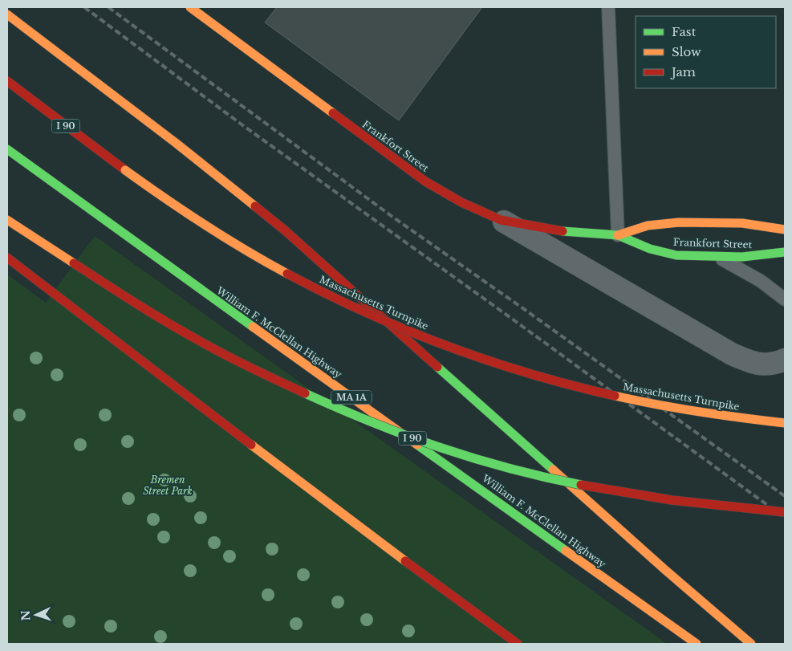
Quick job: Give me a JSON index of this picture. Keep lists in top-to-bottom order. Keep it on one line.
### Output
{"streets":{"main road":["I 90","Frankfort Street","Massachusetts Turnpike","William F. McClellan Highway","MA 1A"]},"parks":["Bremen Street Park"],"legend":["Fast","Slow","Jam"],"north":"left"}
